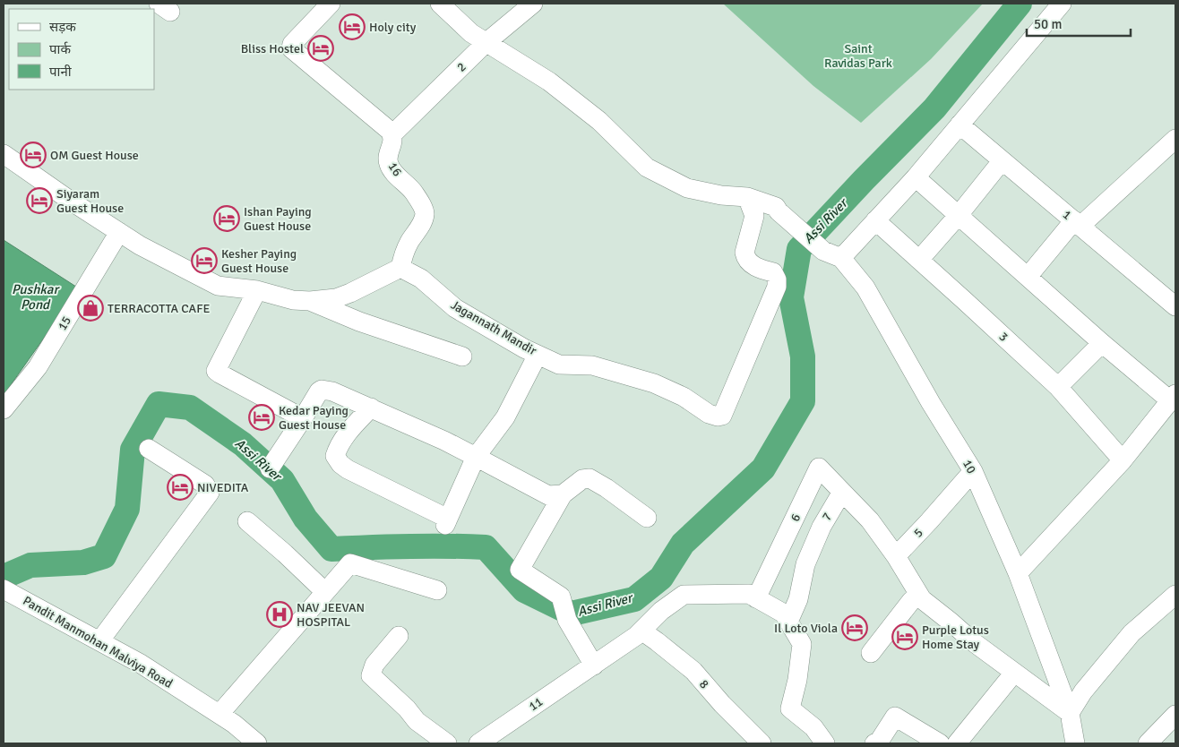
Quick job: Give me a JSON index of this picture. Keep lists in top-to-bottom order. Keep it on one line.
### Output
{"streets":{"street":["2","16","1","15","Jagannath Mandir","3","10","7","6","5","Pandit Manmohan Malviya Road","8","11"]},"crossings":[["2","16"],["16","Jagannath Mandir"],["Jagannath Mandir","10"],["10","5"],["7","6"],["7","11"],["6","11"],["8","11"]],"water":["Assi River","Pushkar Pond"],"parks":["Saint Ravidas Park"],"places":{"hotel":["Holy city","Bliss Hostel","OM Guest House","Siyaram Guest House","Ishan Paying Guest House","Kesher Paying Guest House","Kedar Paying Guest House","NIVEDITA","Il Loto Viola","Purple Lotus Home Stay"],"shop":["TERRACOTTA CAFE"],"hospital":["NAV JEEVAN HOSPITAL"]},"legend":["सड़क","पार्क","पानी"],"scale_bar":"50 m"}
